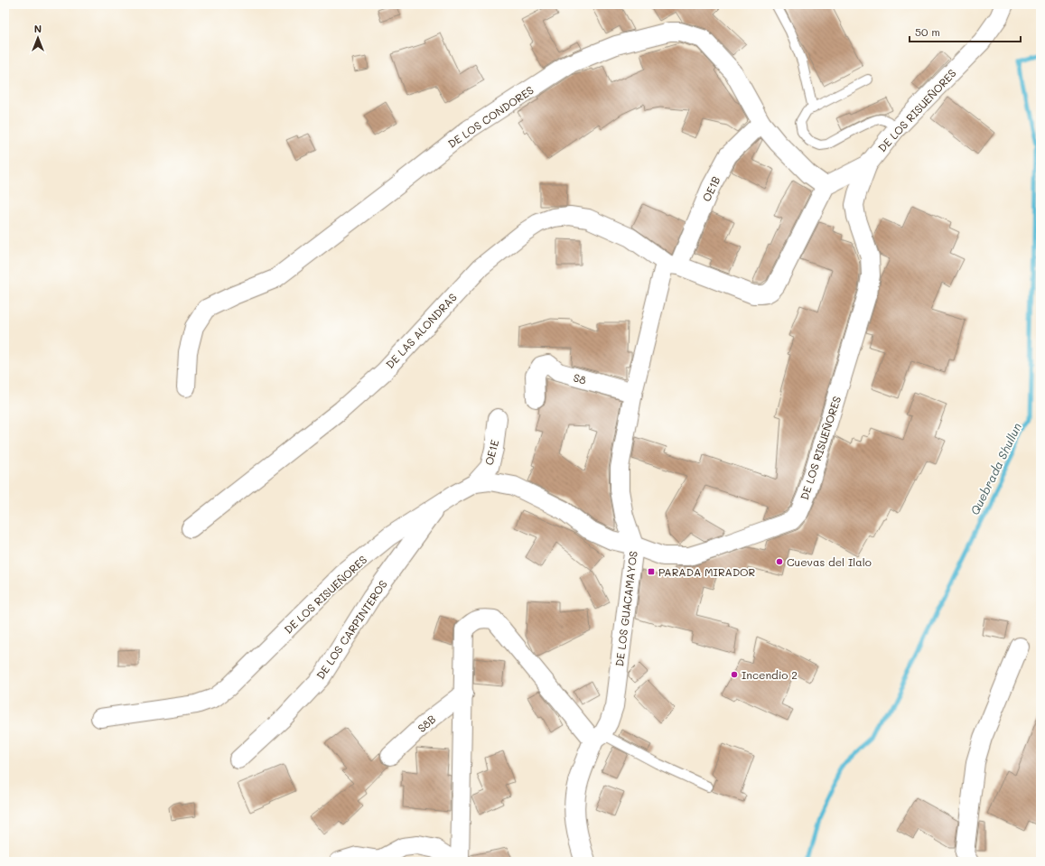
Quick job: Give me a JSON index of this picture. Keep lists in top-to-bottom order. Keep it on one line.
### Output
{"streets":{"street":["DE LOS RISUEÑORES","DE LOS CONDORES","OE1B","DE LAS ALONDRAS","S8","OE1E","DE LOS GUACAMAYOS","DE LOS CARPINTEROS","S8B"]},"crossings":[["DE LOS RISUEÑORES","OE1E"],["DE LOS RISUEÑORES","DE LOS GUACAMAYOS"],["DE LOS RISUEÑORES","DE LOS CARPINTEROS"],["DE LOS CONDORES","OE1B"],["OE1B","DE LAS ALONDRAS"],["OE1B","DE LOS GUACAMAYOS"],["DE LAS ALONDRAS","DE LOS GUACAMAYOS"],["S8","DE LOS GUACAMAYOS"]],"water":["Quebrada Shullun"],"places":{"other":["Cuevas del Ilalo","Incendio 2"],"transit":["PARADA MIRADOR"]},"scale_bar":"50 m","north":"top"}
